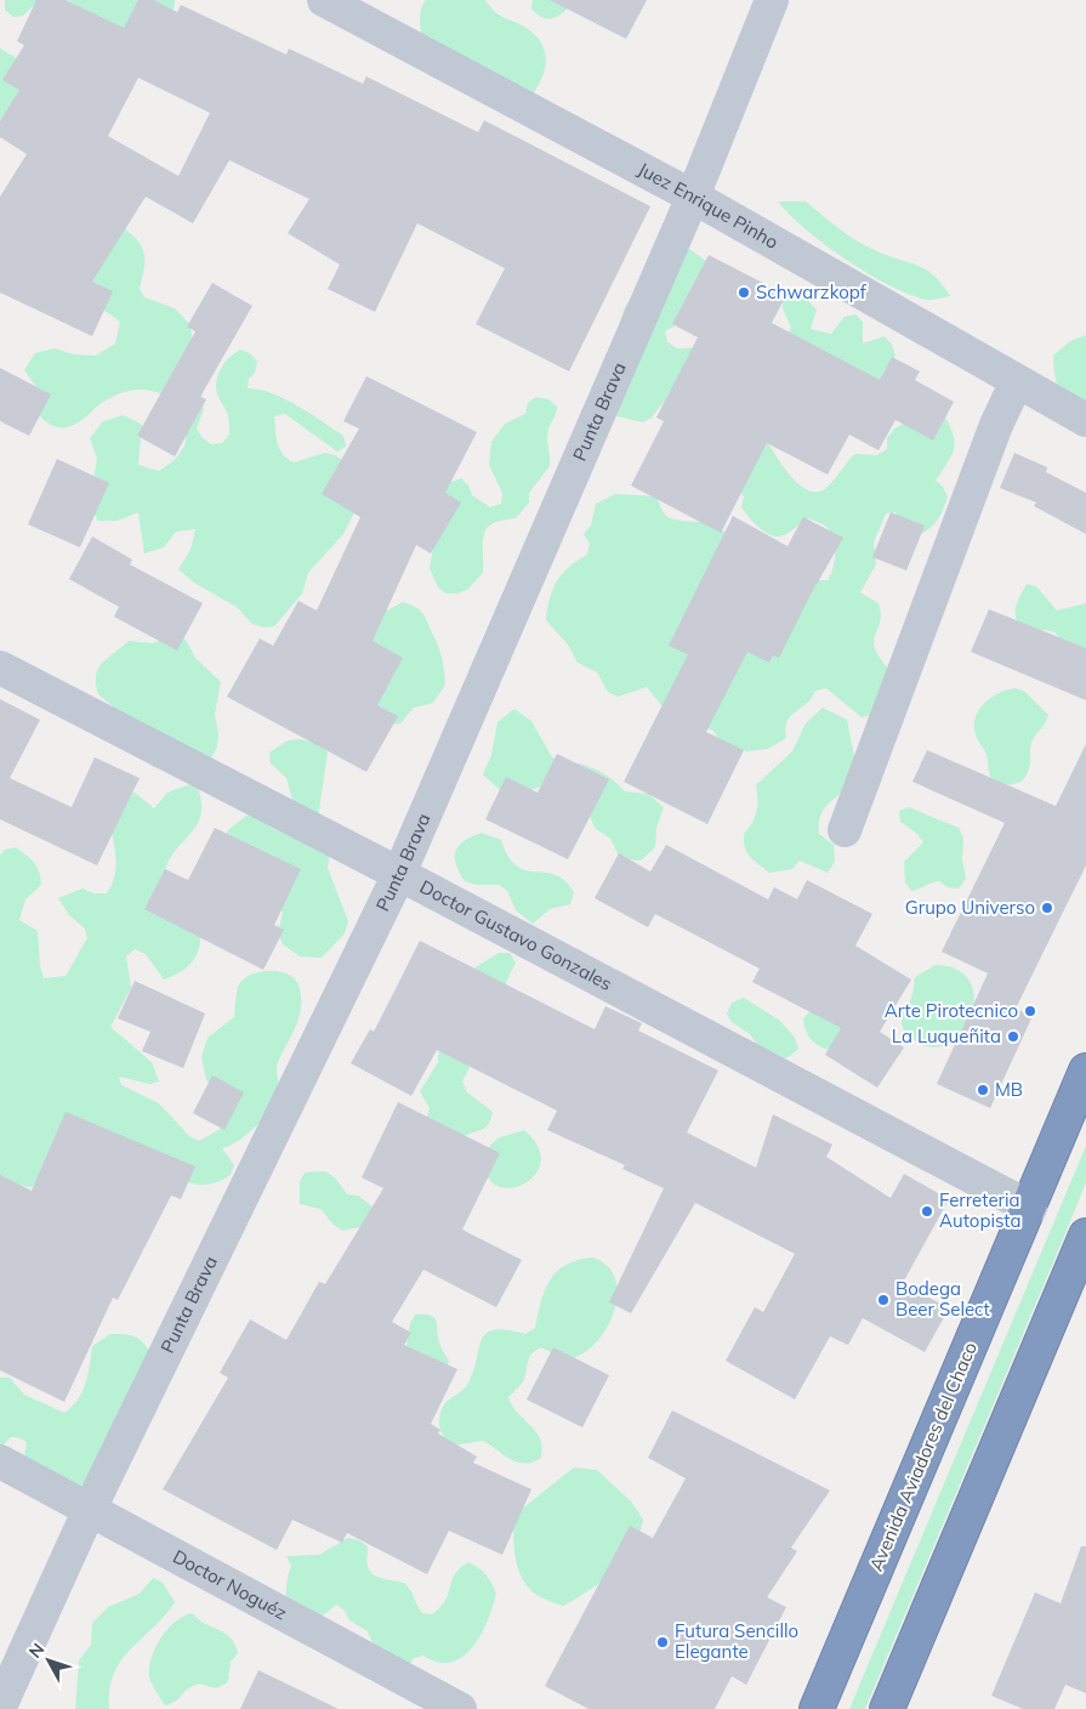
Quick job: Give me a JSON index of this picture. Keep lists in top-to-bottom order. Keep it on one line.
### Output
{"streets":{"highway":["Avenida Aviadores del Chaco"],"street":["Juez Enrique Pinho","Punta Brava","Doctor Gustavo Gonzales","Doctor Noguéz"]},"crossings":[["Juez Enrique Pinho","Punta Brava"],["Punta Brava","Doctor Gustavo Gonzales"],["Punta Brava","Doctor Noguéz"],["Doctor Gustavo Gonzales","Avenida Aviadores del Chaco"]],"places":["Schwarzkopf","Grupo Universo","Arte Pirotecnico","La Luqueñita","MB","Ferreteria Autopista","Bodega Beer Select","Futura Sencillo Elegante"],"north":"top left"}
